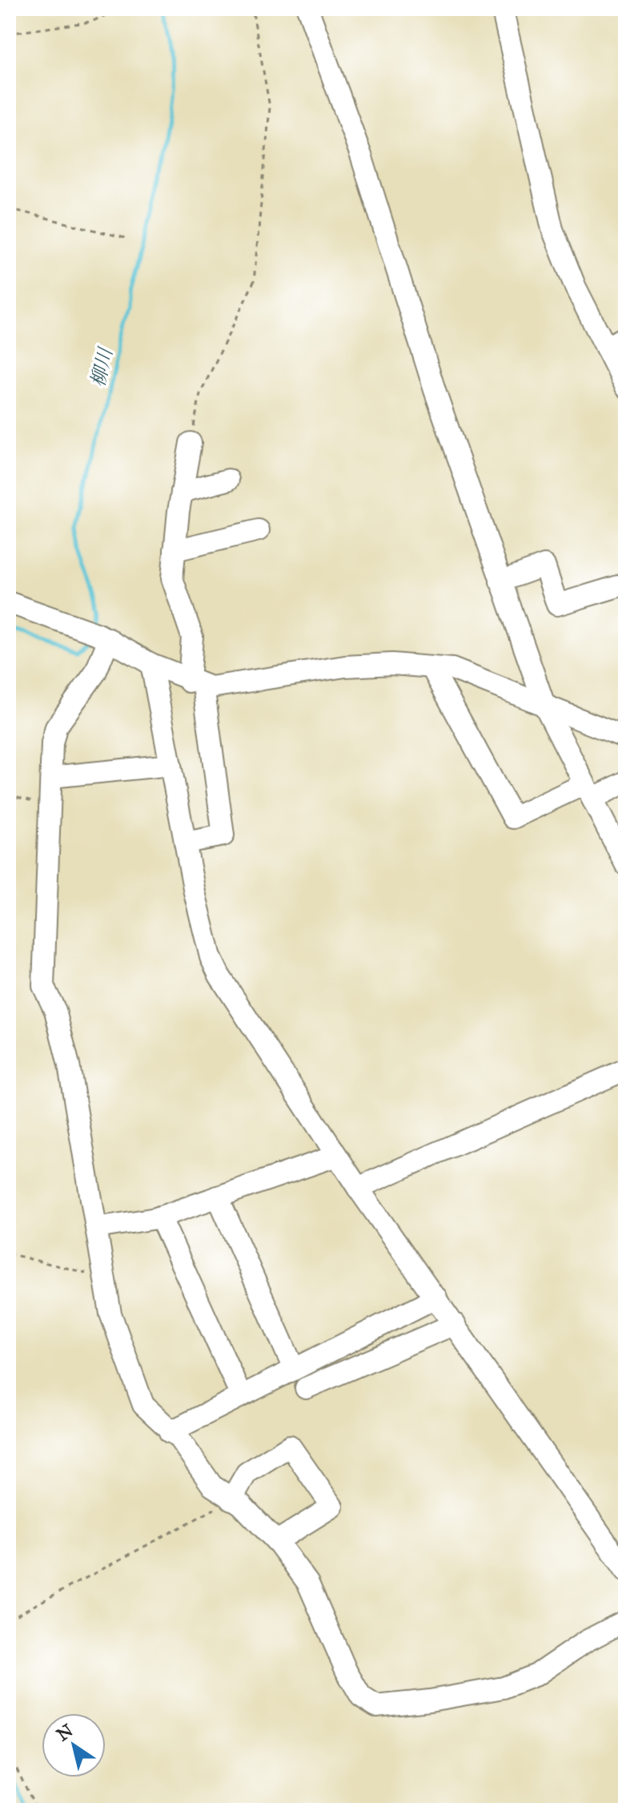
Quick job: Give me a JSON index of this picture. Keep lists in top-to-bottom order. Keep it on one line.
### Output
{"water":["柳川"],"north":"top left"}
